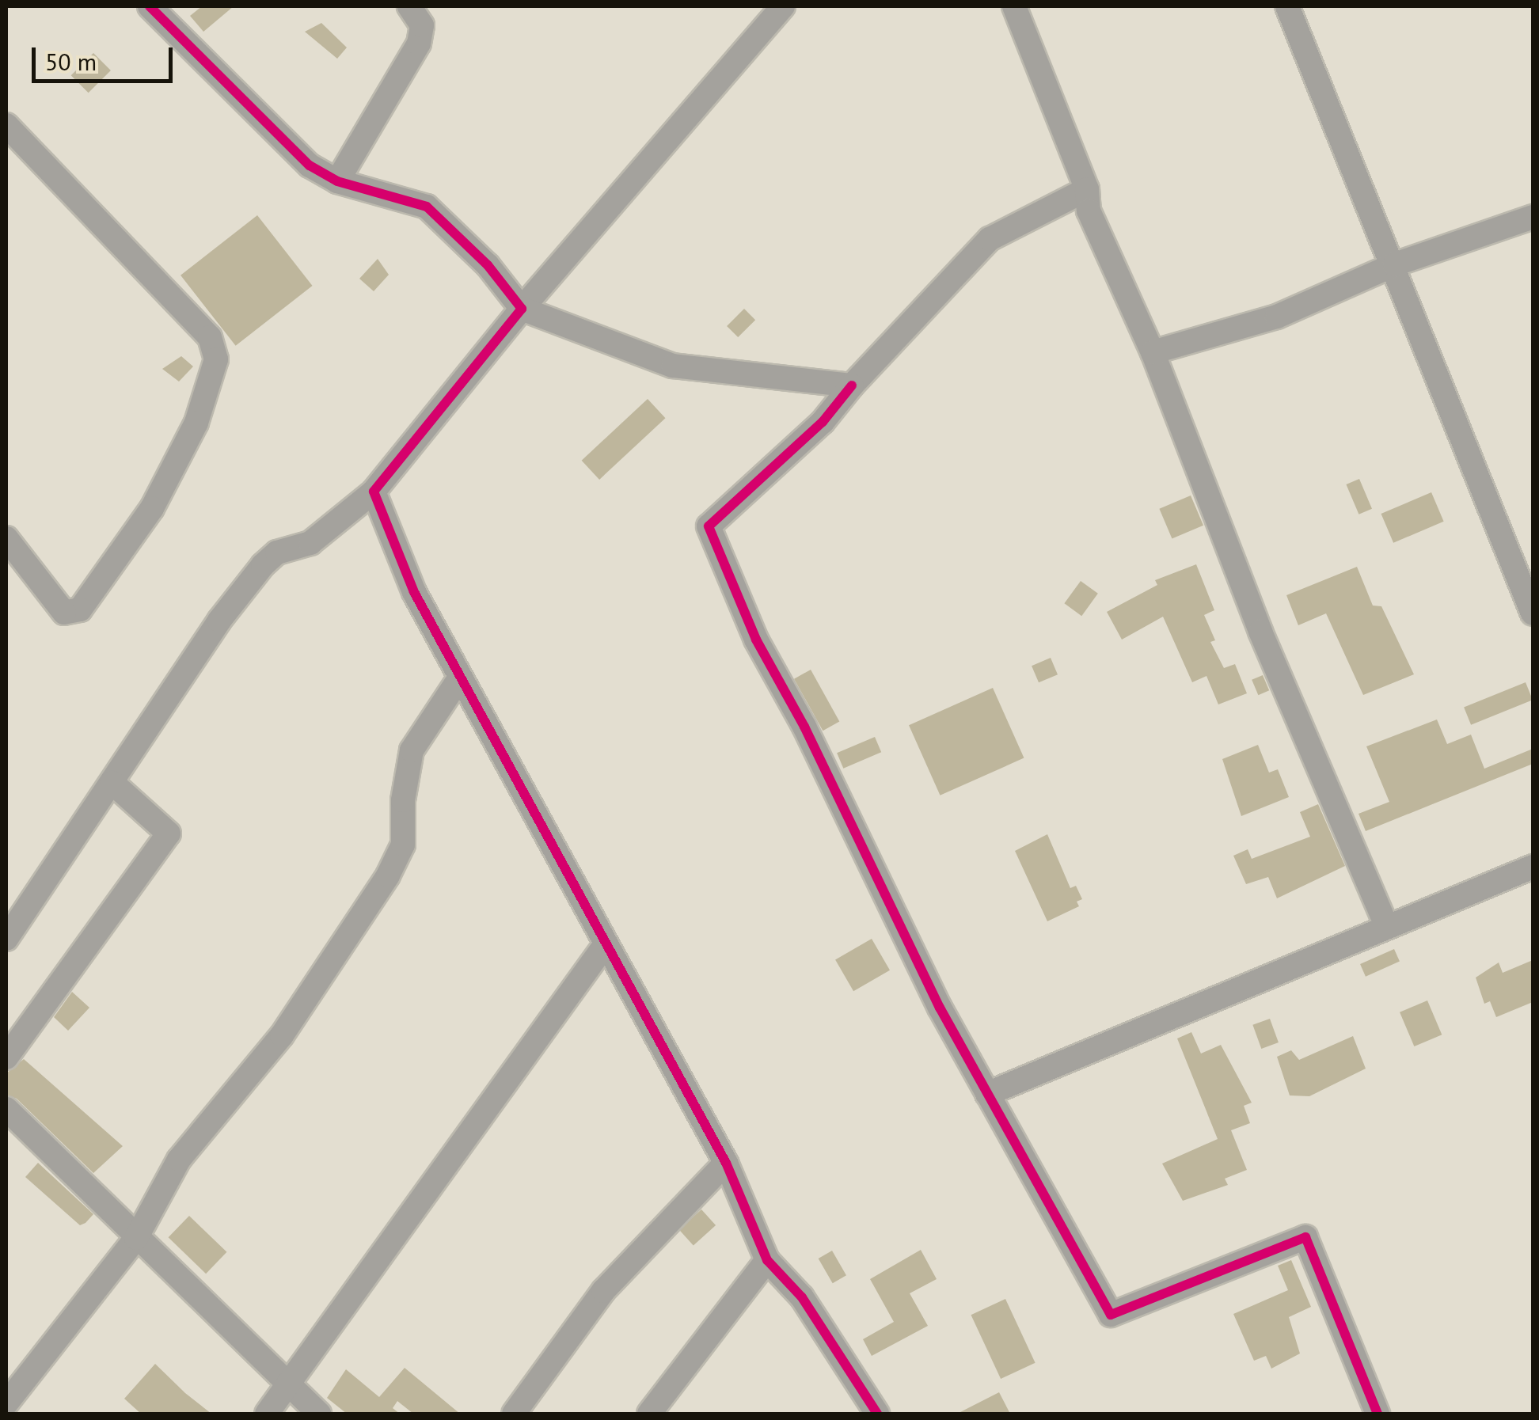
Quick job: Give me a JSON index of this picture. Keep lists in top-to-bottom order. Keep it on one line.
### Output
{"scale_bar":"50 m"}
